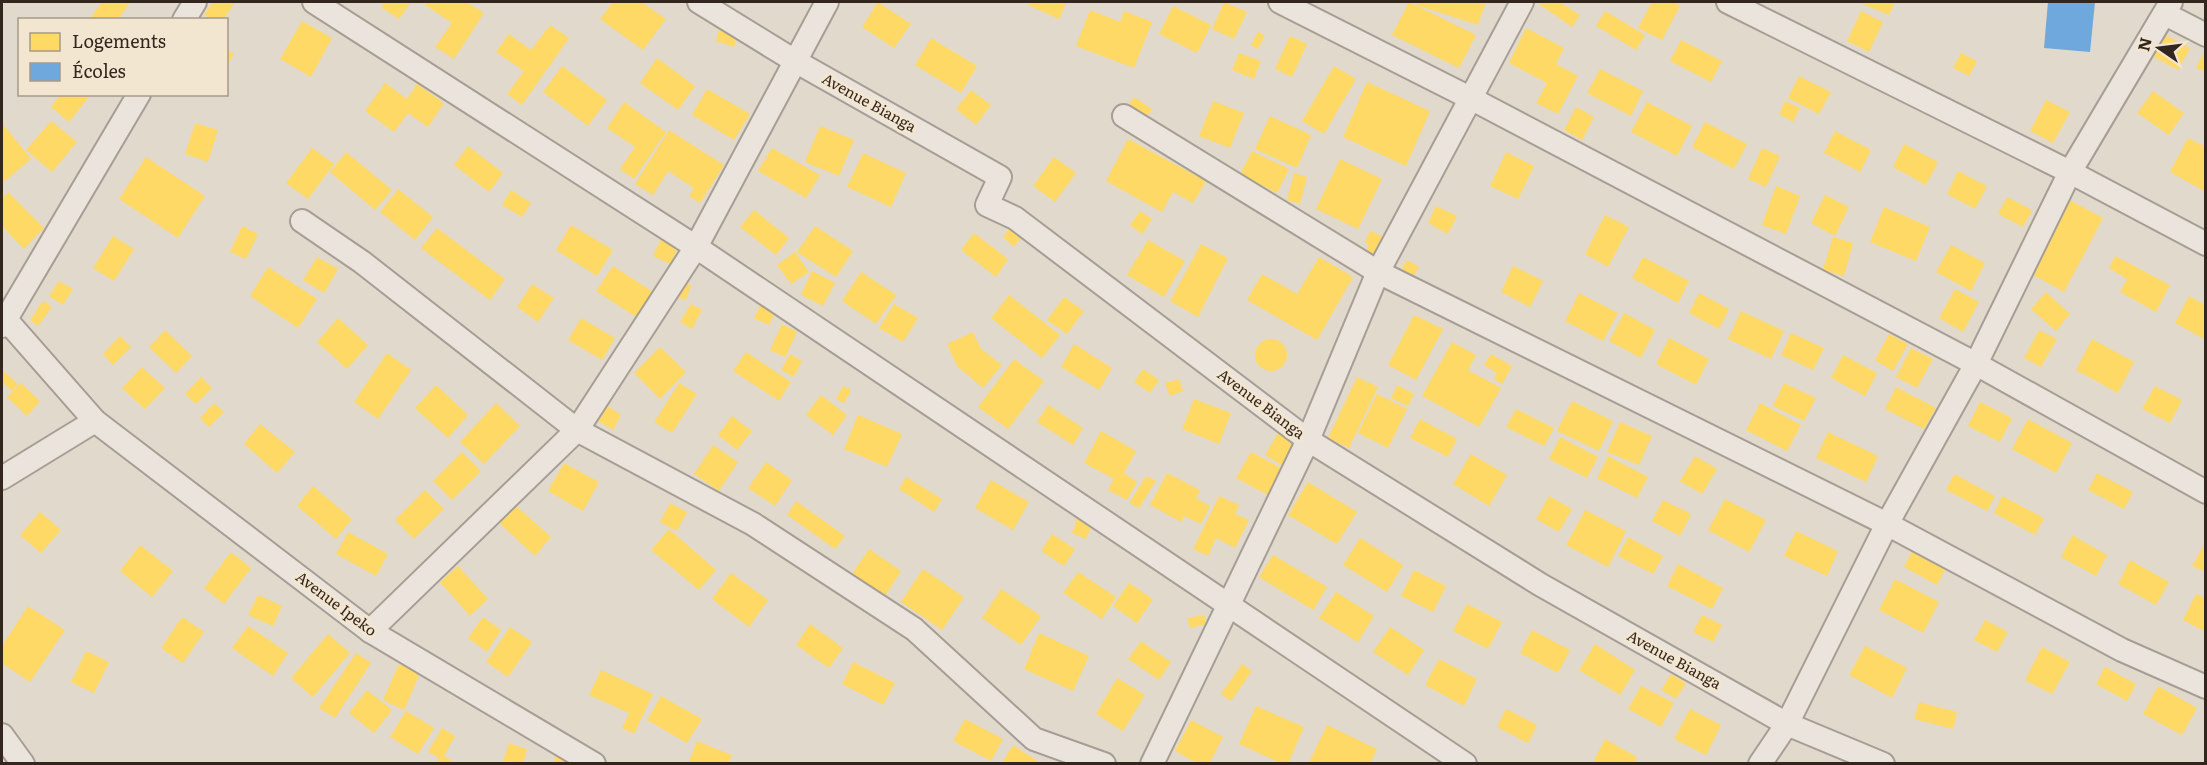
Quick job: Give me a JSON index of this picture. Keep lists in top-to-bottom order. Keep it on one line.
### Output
{"streets":{"street":["Avenue Bianga","Avenue Ipeko"]},"legend":["Logements","Écoles"],"north":"left"}
